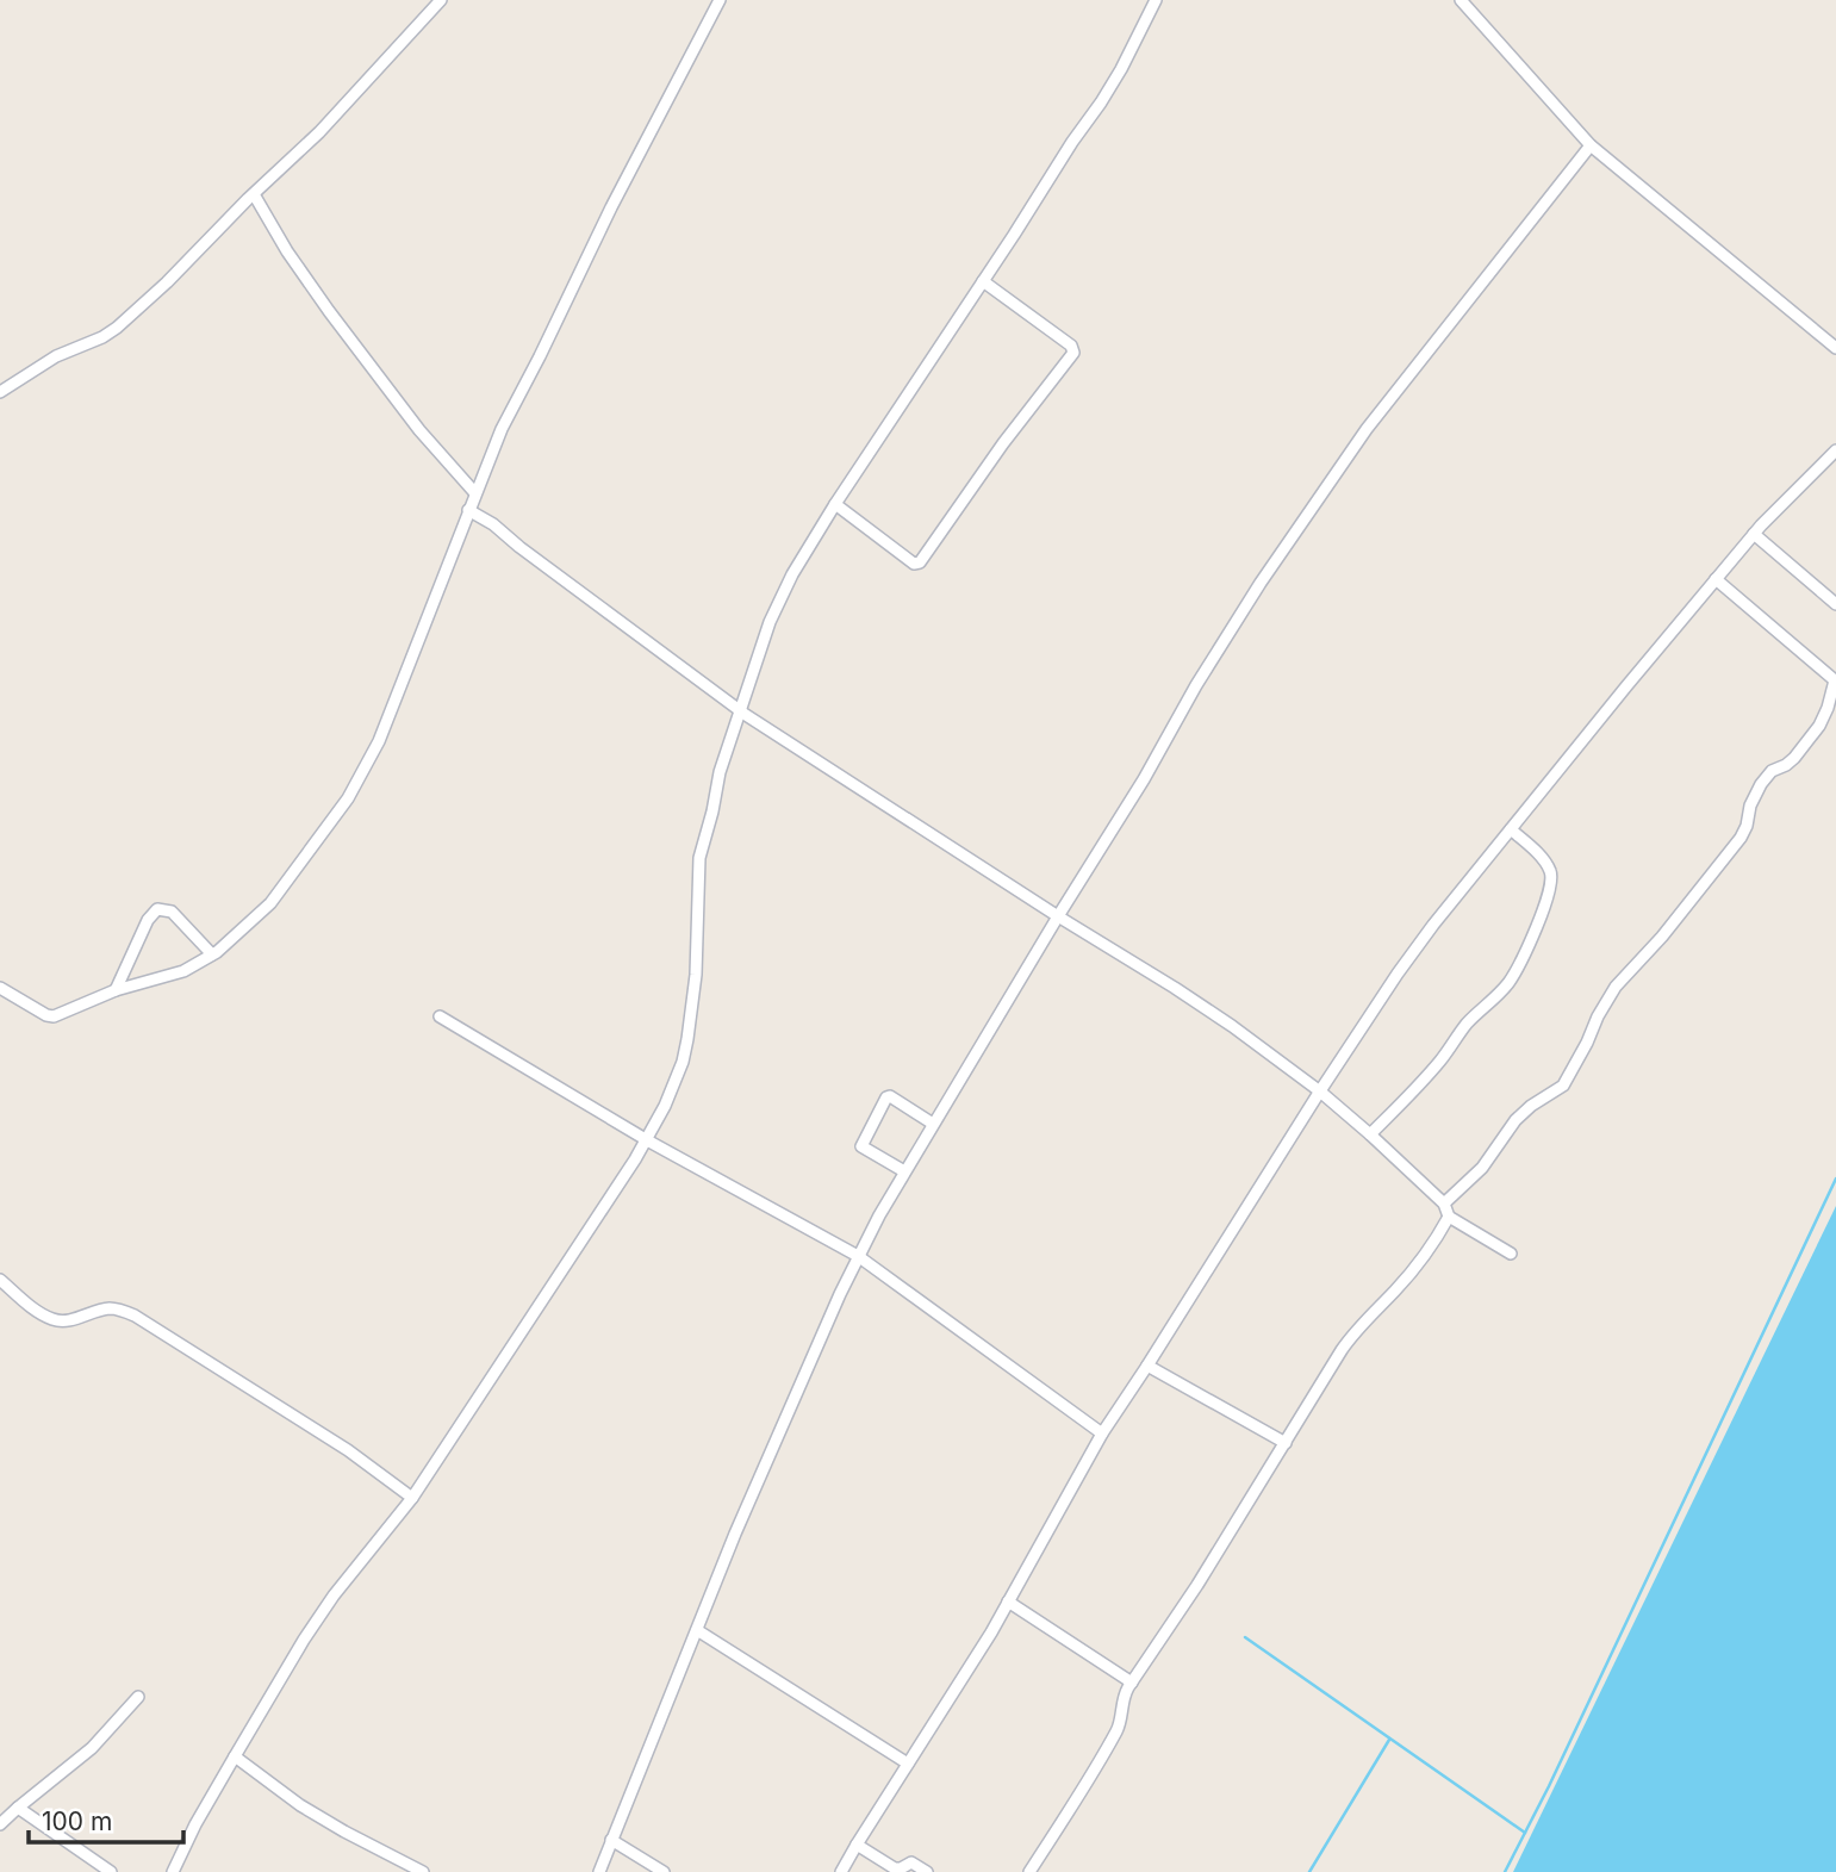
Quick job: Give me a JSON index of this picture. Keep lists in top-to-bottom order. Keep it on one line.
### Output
{"scale_bar":"100 m"}
